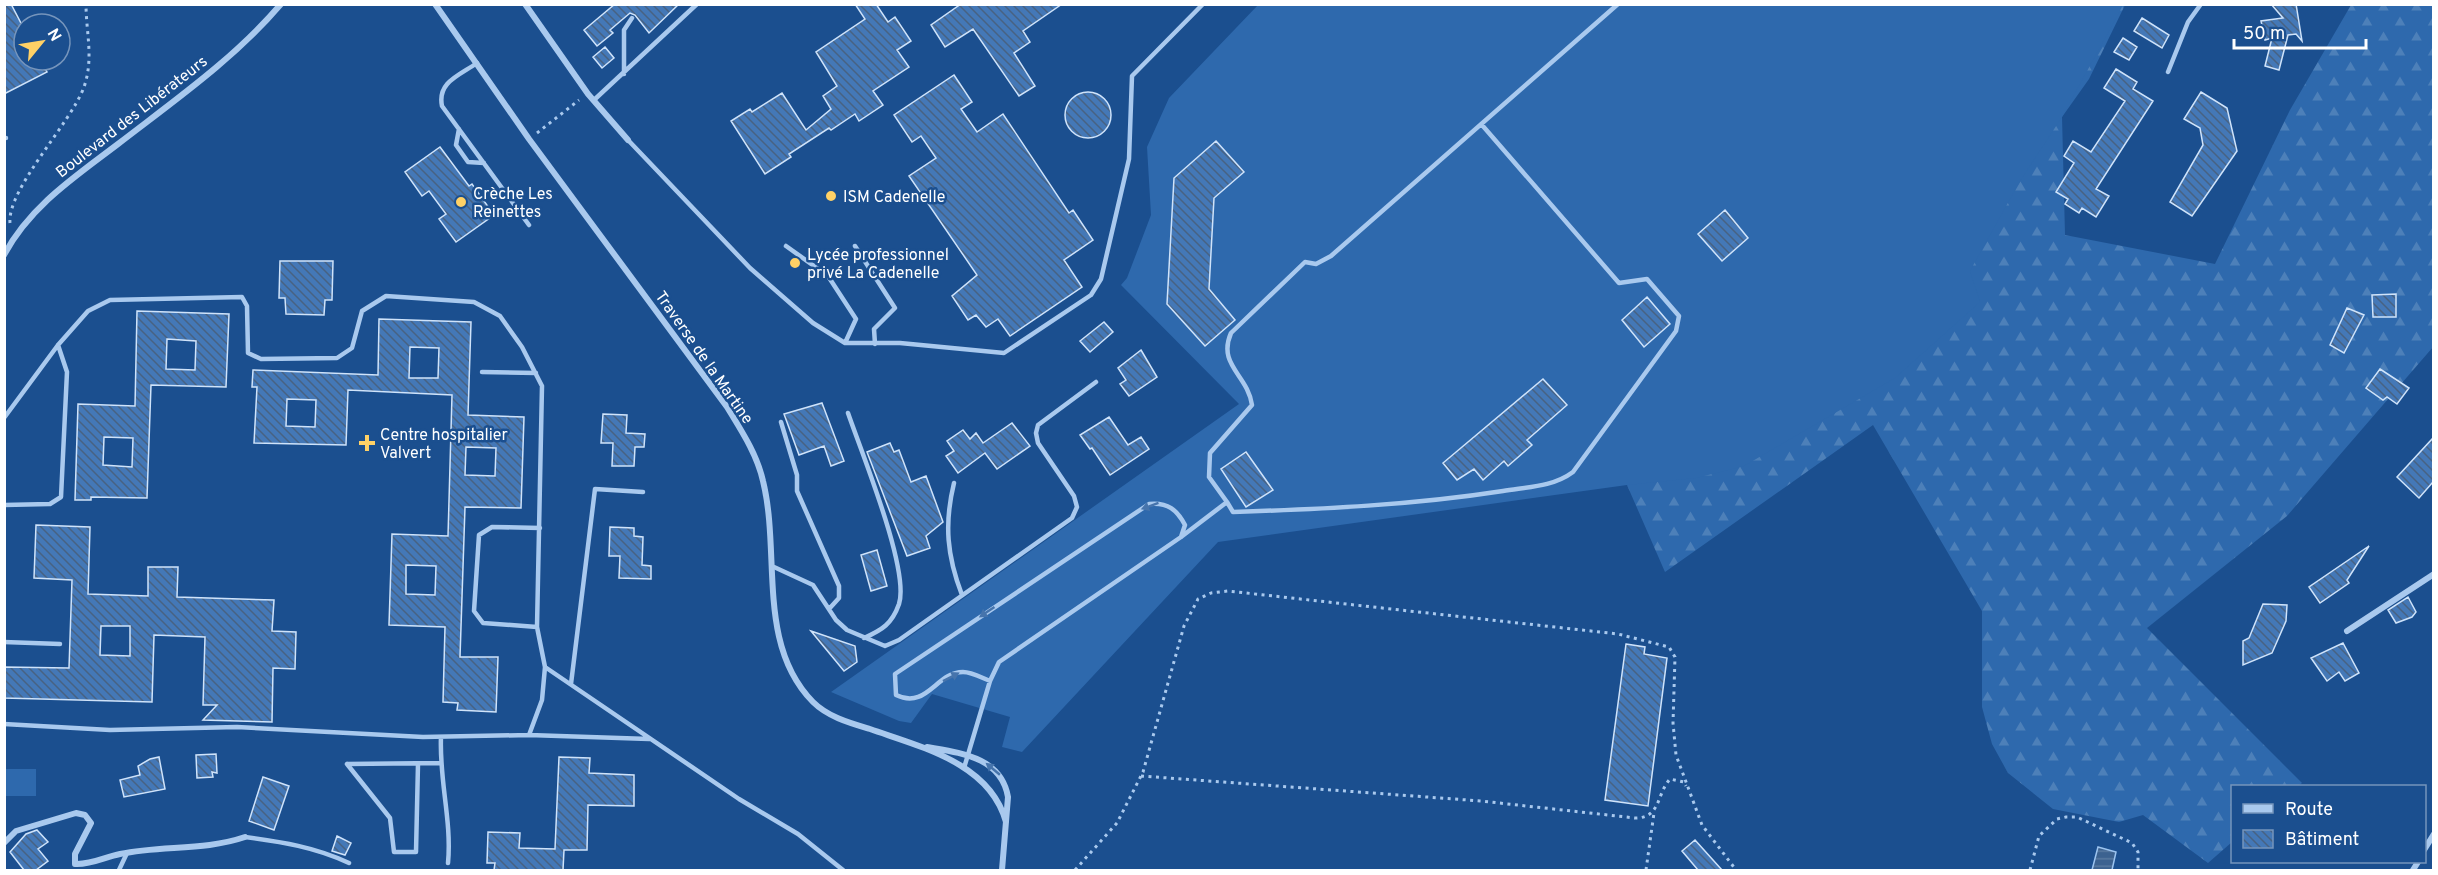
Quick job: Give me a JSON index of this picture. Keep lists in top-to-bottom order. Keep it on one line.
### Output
{"streets":{"street":["Boulevard des Libérateurs","Traverse de la Martine"]},"places":{"other":["ISM Cadenelle","Crèche Les Reinettes","Lycée professionnel privé La Cadenelle"],"health":["Centre hospitalier Valvert"]},"legend":["Route","Bâtiment"],"scale_bar":"50 m","north":"top right"}
